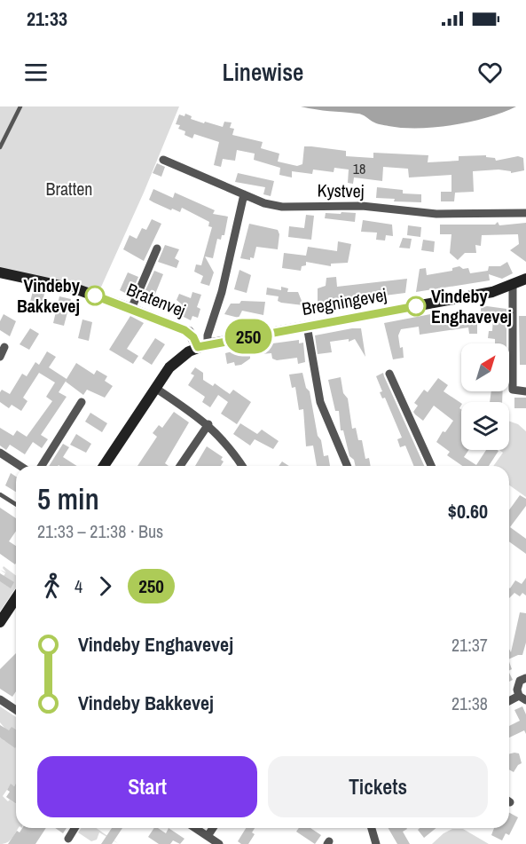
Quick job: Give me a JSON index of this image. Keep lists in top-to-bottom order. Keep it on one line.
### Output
{"streets":{"street":["Kystvej","Bratenvej","Bregningevej"]},"crossings":[["Bratenvej","Bregningevej"]],"parks":["Bratten"],"places":["Vindeby Bakkevej","Vindeby Enghavevej"],"lines":["bus line 250"],"house_numbers":["18"],"north":"top right","page":{"status":"21:33","header":"Linewise","on_map":"250","heading":["5 min","21:33 – 21:38 · Bus","$0.60"],"legs":["4","250"],"list":[{"name":"Vindeby Enghavevej","value":"21:37"},{"name":"Vindeby Bakkevej","value":"21:38"}],"buttons":["Start","Tickets"]}}
